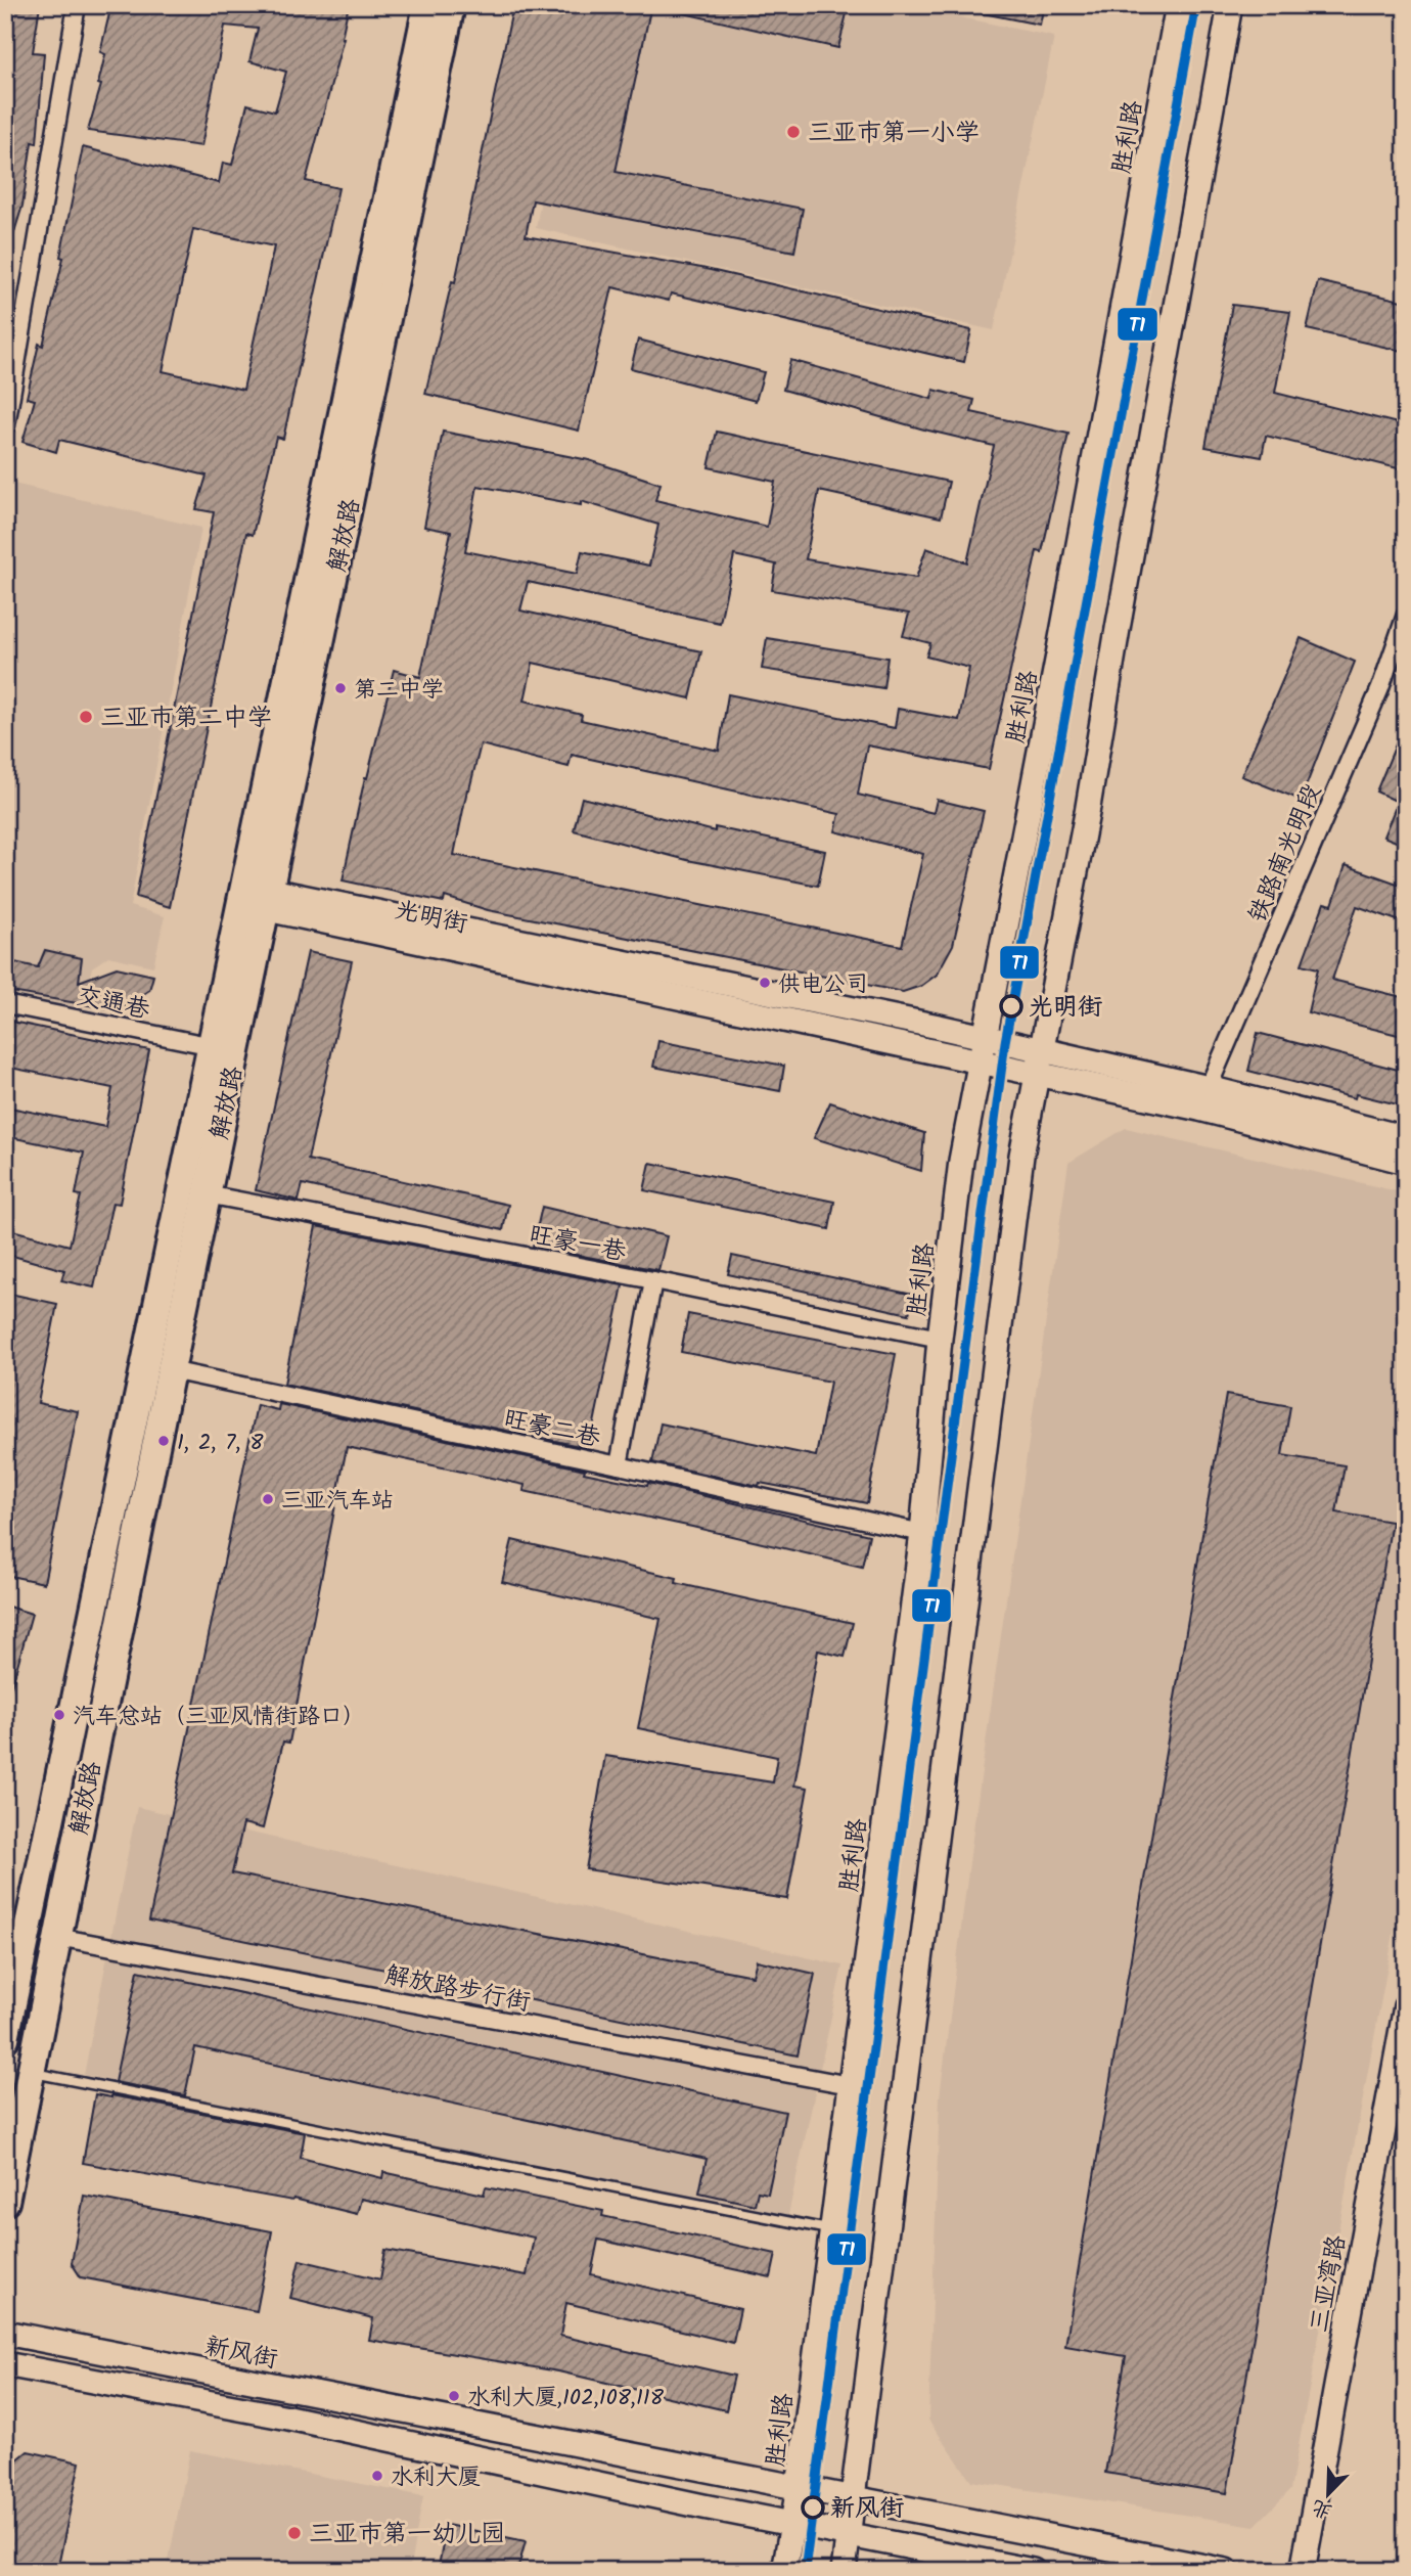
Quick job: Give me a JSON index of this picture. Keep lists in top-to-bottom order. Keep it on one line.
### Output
{"streets":{"main road":["胜利路","解放路","光明街","三亚湾路","新风街"],"street":["铁路南光明段","交通巷","旺豪一巷","旺豪二巷","解放路步行街"]},"crossings":[["胜利路","光明街"],["胜利路","旺豪一巷"],["胜利路","旺豪二巷"],["胜利路","解放路步行街"],["胜利路","新风街"],["解放路","光明街"],["解放路","交通巷"],["解放路","旺豪一巷"],["解放路","旺豪二巷"],["解放路","解放路步行街"],["铁路南光明段","光明街"]],"places":["三亚市第一小学","第二中学","三亚市第二中学","供电公司","光明街","1, 2, 7, 8","三亚汽车站","汽车总站（三亚风情街路口）","水利大厦,102,108,118","水利大厦","新风街","三亚市第一幼儿园"],"lines":["transit line T1"],"north":"bottom left"}
